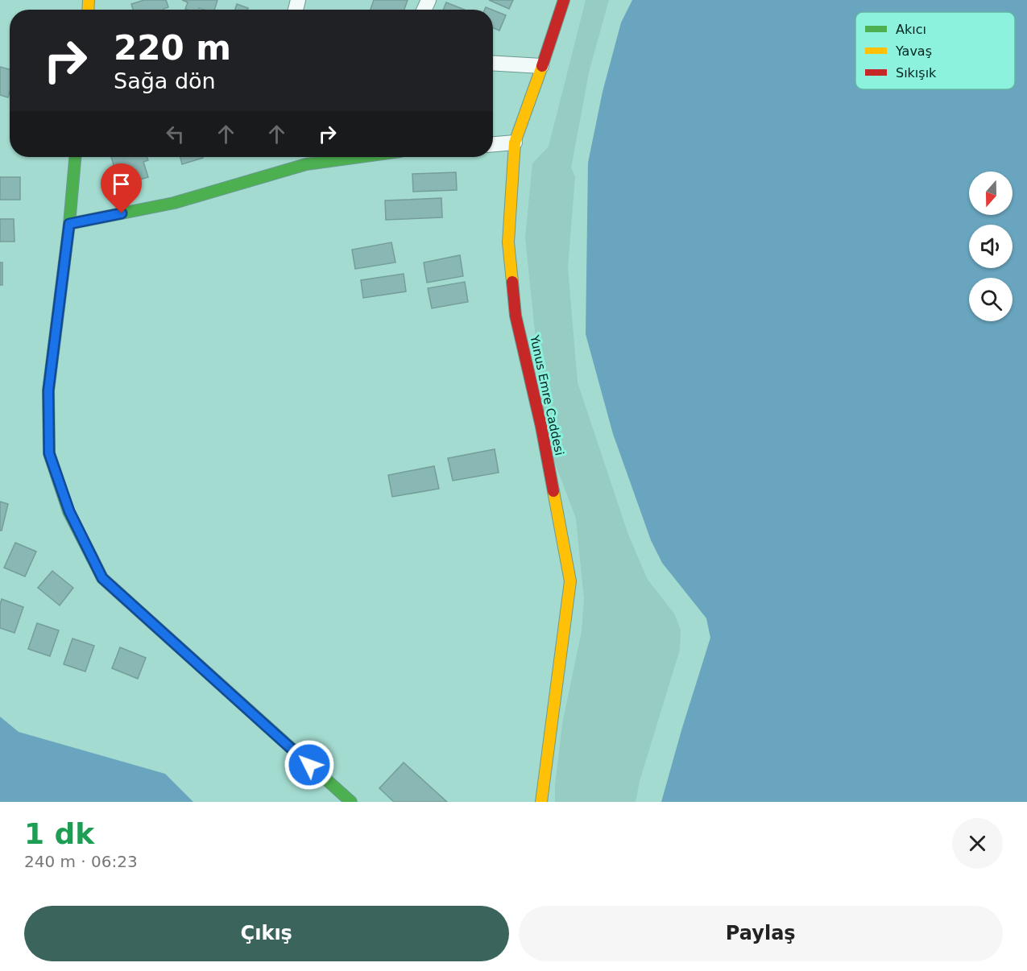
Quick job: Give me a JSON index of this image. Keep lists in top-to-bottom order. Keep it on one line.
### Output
{"streets":{"main road":["Yunus Emre Caddesi"]},"legend":["Akıcı","Yavaş","Sıkışık"],"north":"bottom","page":{"turn":["220 m","Sağa dön"],"heading":["1 dk","240 m · 06:23"],"buttons":["Çıkış","Paylaş"]}}
